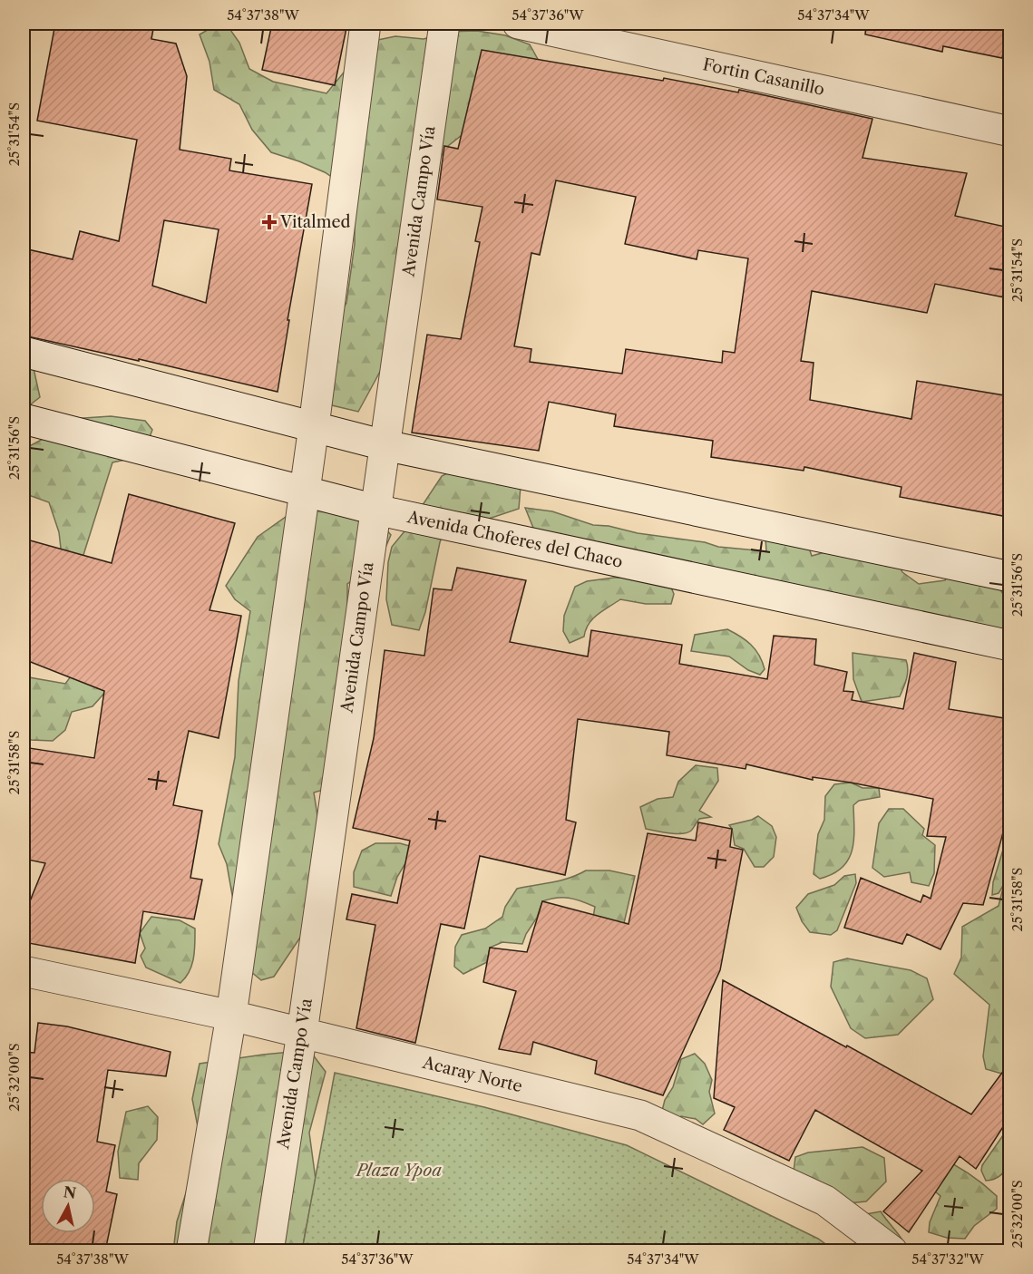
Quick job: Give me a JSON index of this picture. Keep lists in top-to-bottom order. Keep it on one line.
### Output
{"streets":{"street":["Fortin Casanillo","Avenida Campo Vía","Avenida Choferes del Chaco","Acaray Norte"]},"crossings":[["Avenida Campo Vía","Avenida Choferes del Chaco"],["Avenida Campo Vía","Acaray Norte"]],"parks":["Plaza Ypoa"],"places":{"health":["Vitalmed"]},"north":"top","coordinates":["54°37'38\"W","54°37'36\"W","54°37'34\"W","25°31'54\"S","25°31'56\"S","25°31'58\"S","25°32'00\"S","54°37'32\"W"]}
